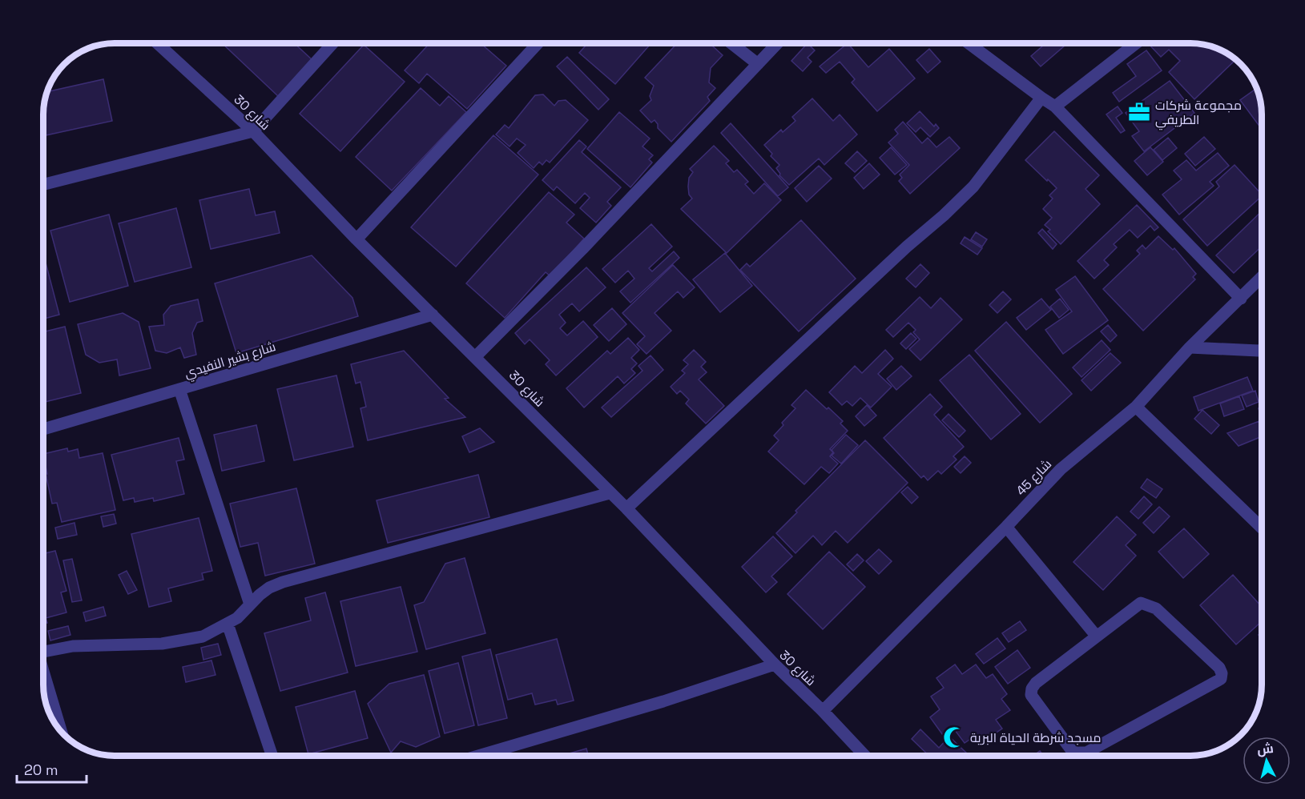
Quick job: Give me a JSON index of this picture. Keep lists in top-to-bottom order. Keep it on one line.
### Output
{"streets":{"street":["شارع 30","شارع بشير النفيدي","شارع 45"]},"crossings":[["شارع 30","شارع بشير النفيدي"],["شارع 30","شارع 45"]],"places":{"office":["مجموعة شركات الطريفي"],"mosque":["مسجد شرطة الحياة البرية"]},"scale_bar":"20 m","north":"top"}
